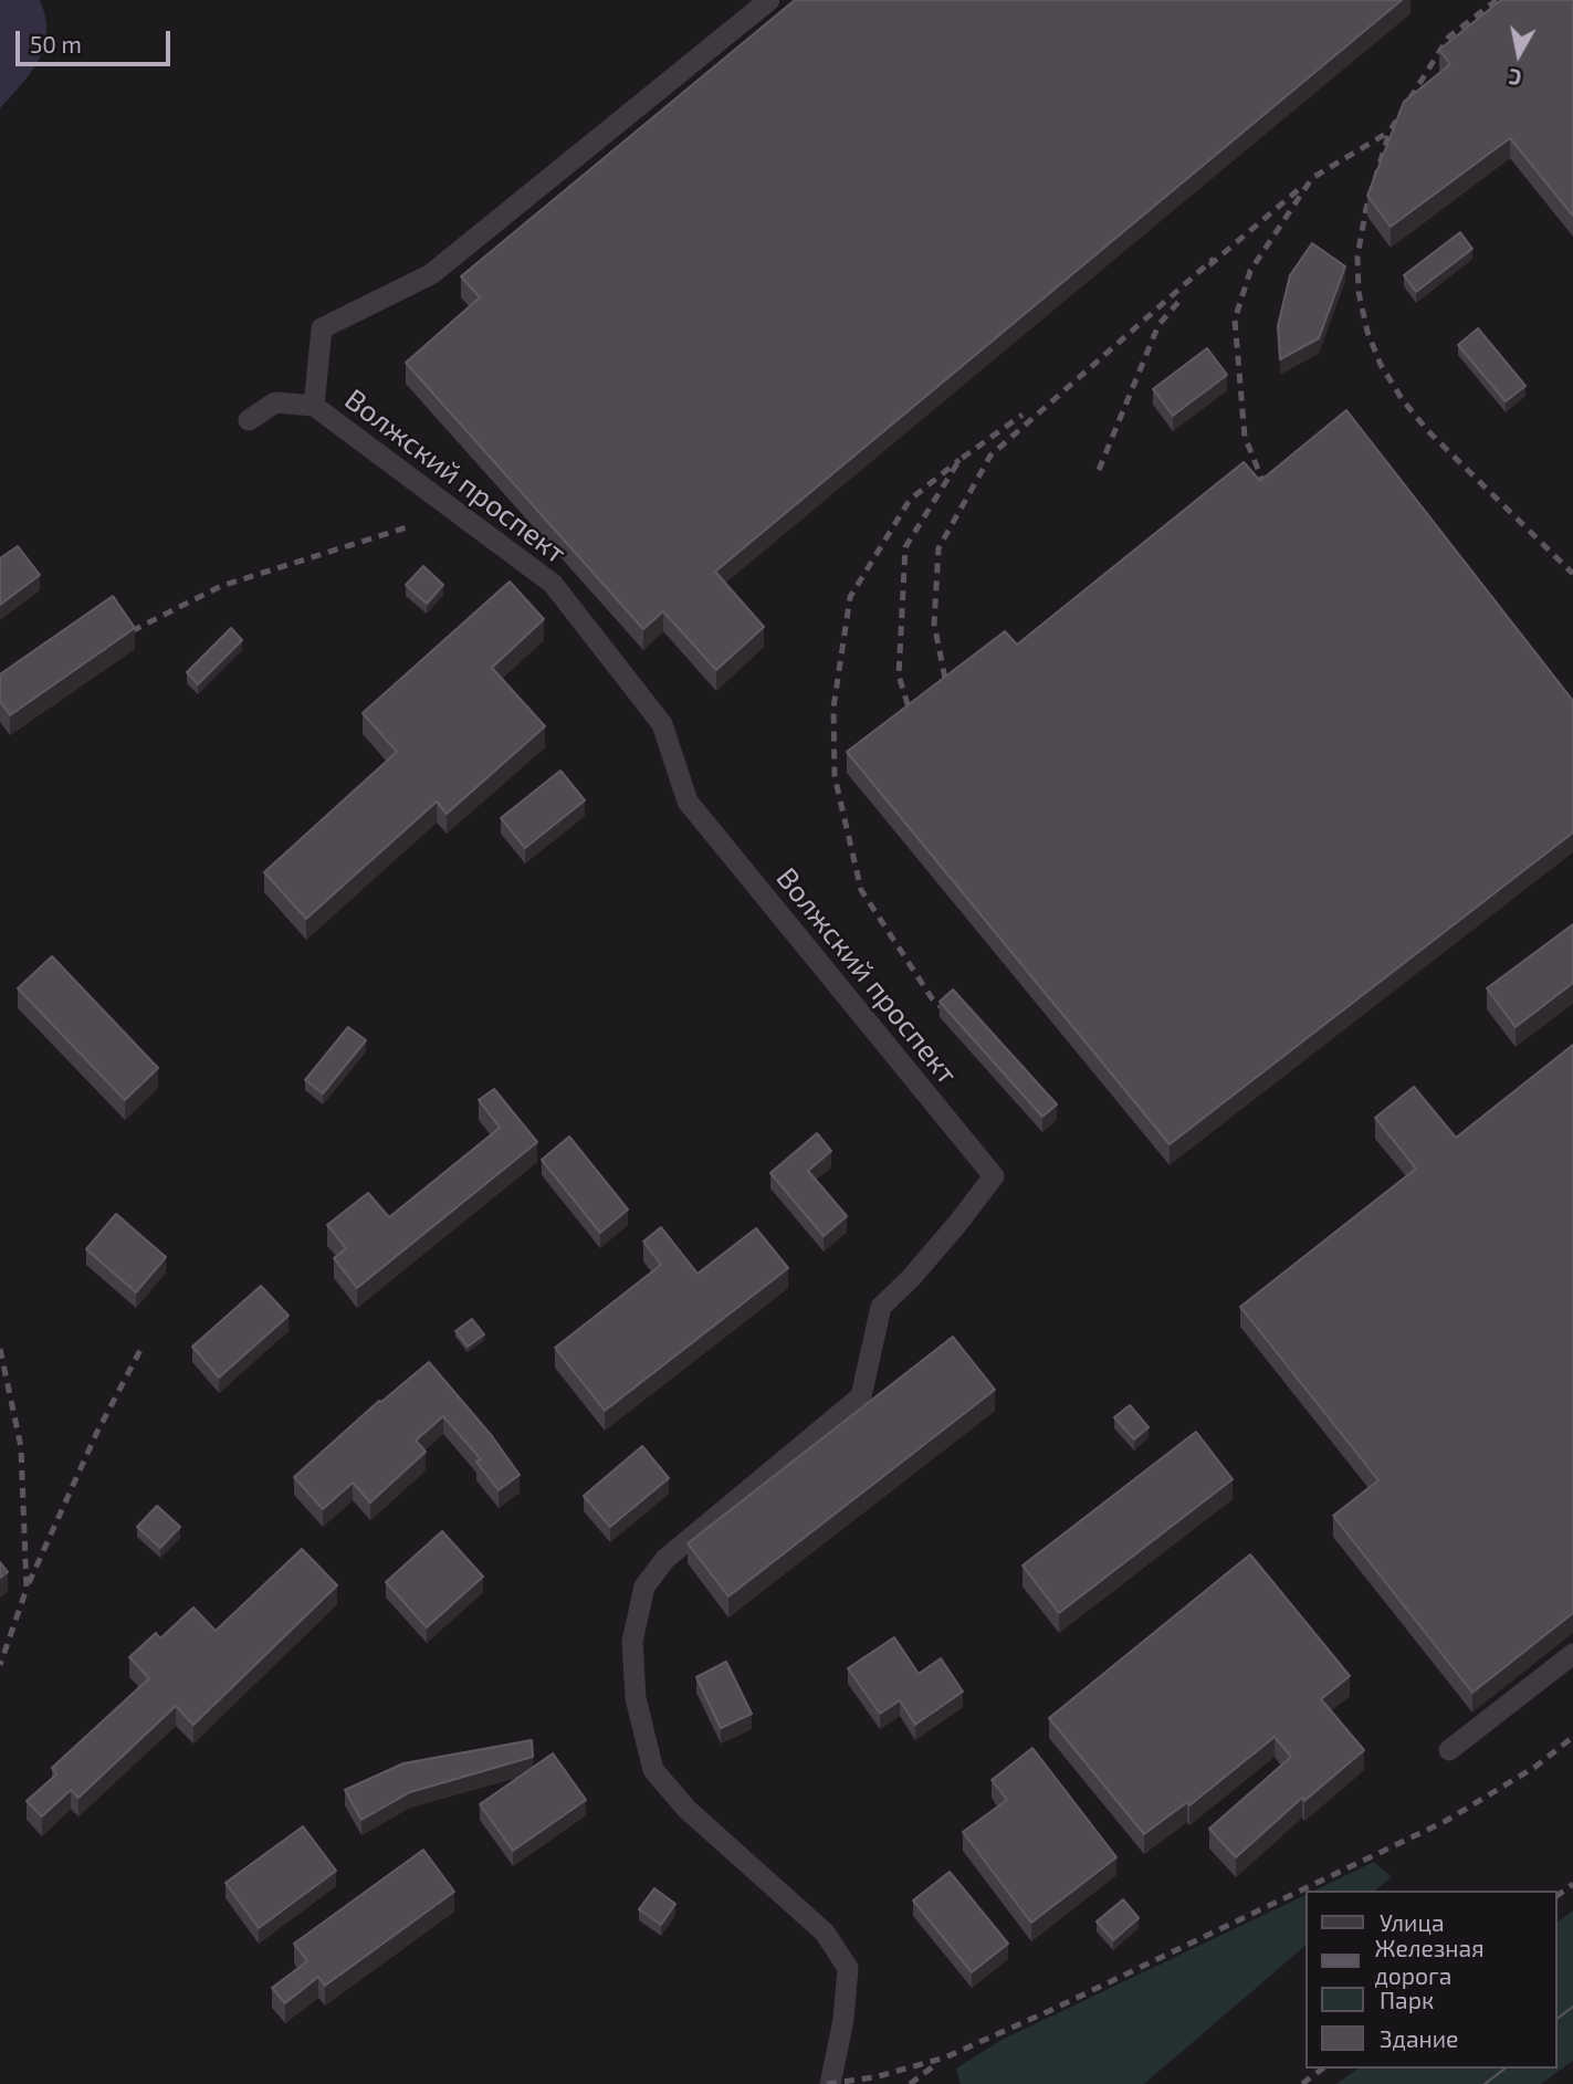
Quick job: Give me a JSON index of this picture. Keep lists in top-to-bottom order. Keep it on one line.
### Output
{"streets":{"street":["Волжский проспект"]},"legend":["Улица","Железная дорога","Парк","Здание"],"scale_bar":"50 m","north":"bottom"}
